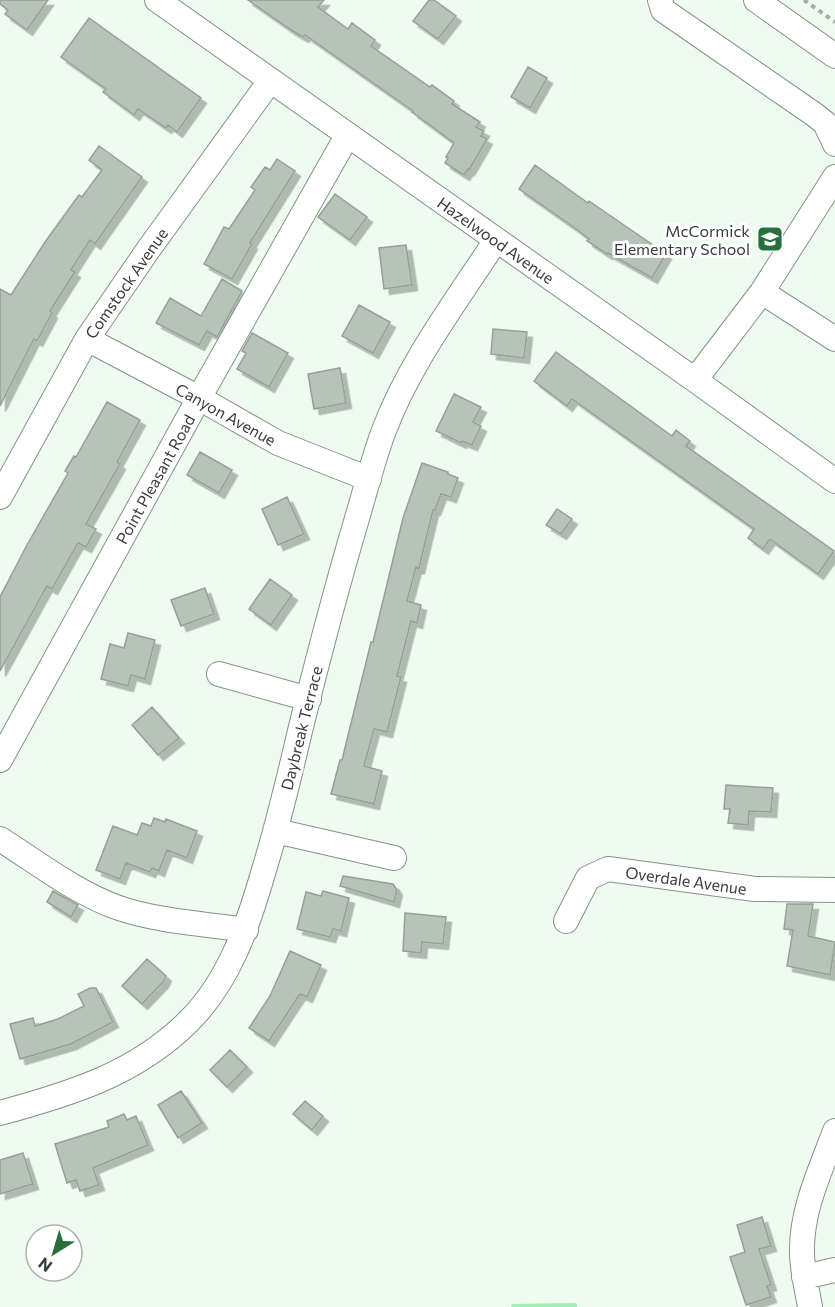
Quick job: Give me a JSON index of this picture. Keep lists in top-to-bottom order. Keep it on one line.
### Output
{"streets":{"street":["Hazelwood Avenue","Comstock Avenue","Canyon Avenue","Point Pleasant Road","Daybreak Terrace","Overdale Avenue"]},"crossings":[["Hazelwood Avenue","Comstock Avenue"],["Hazelwood Avenue","Point Pleasant Road"],["Hazelwood Avenue","Daybreak Terrace"],["Comstock Avenue","Canyon Avenue"],["Canyon Avenue","Point Pleasant Road"],["Canyon Avenue","Daybreak Terrace"]],"places":{"school or university":["McCormick Elementary School"]},"north":"bottom left"}
